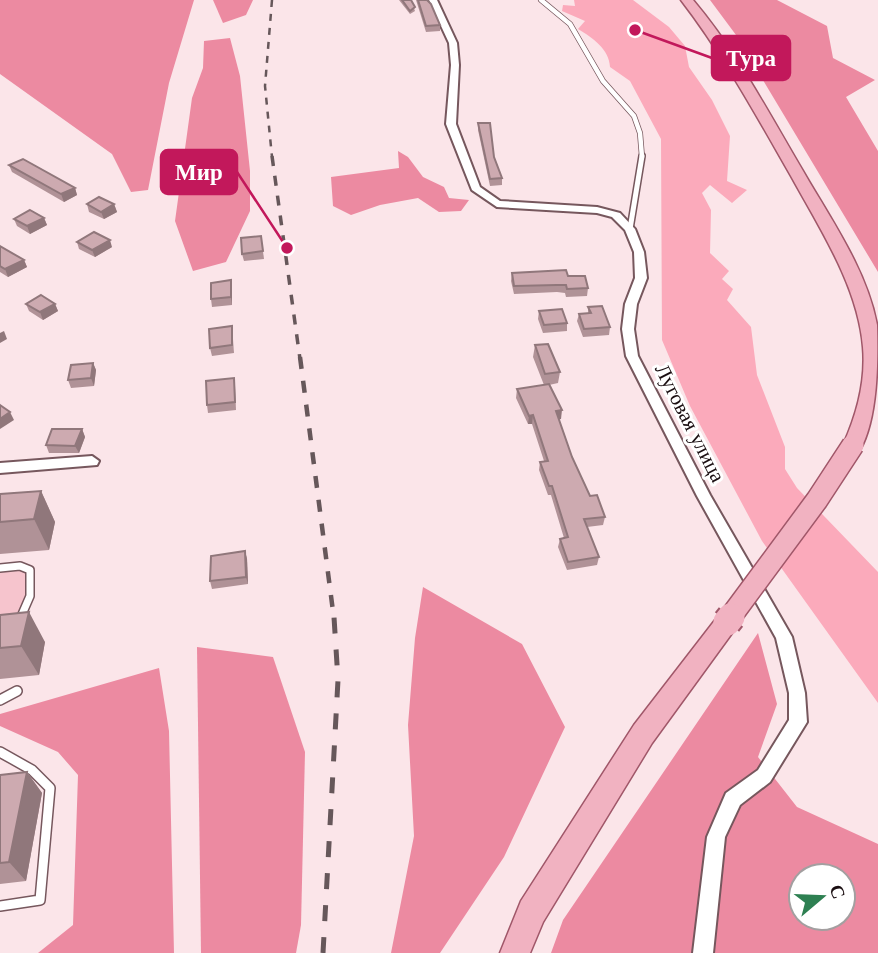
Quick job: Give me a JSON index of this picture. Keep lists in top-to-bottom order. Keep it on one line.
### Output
{"streets":{"street":["Луговая улица"]},"places":["Тура","Мир"],"north":"right"}
